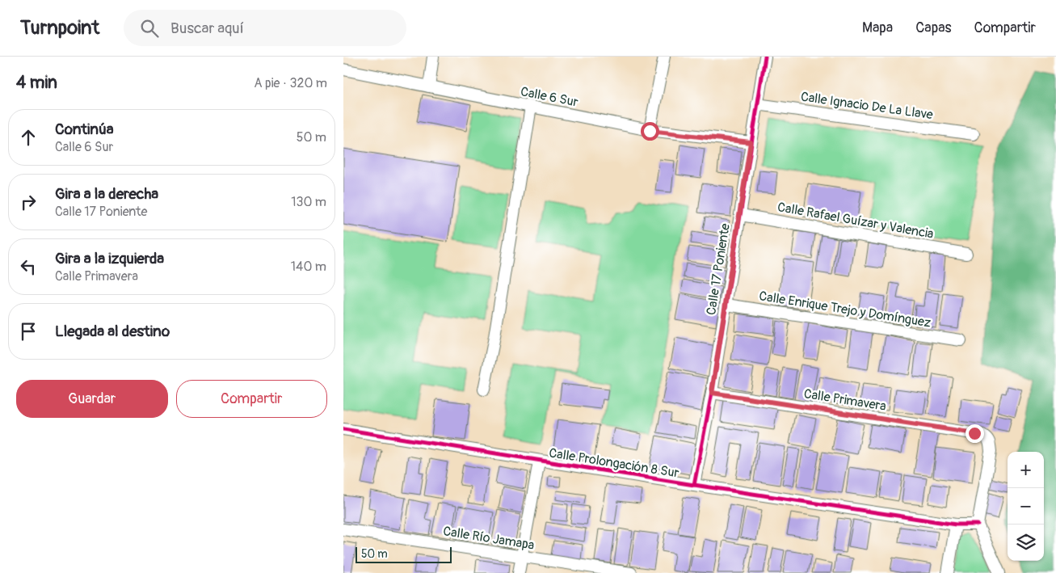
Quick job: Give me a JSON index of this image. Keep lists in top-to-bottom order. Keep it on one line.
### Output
{"streets":{"street":["Calle 6 Sur","Calle Ignacio De La Llave","Calle Rafael Guízar y Valencia","Calle 17 Poniente","Calle Enrique Trejo y Domínguez","Calle Primavera","Calle Prolongación 8 Sur","Calle Río Jamapa"]},"crossings":[["Calle 6 Sur","Calle 17 Poniente"],["Calle Ignacio De La Llave","Calle 17 Poniente"],["Calle Rafael Guízar y Valencia","Calle 17 Poniente"],["Calle 17 Poniente","Calle Enrique Trejo y Domínguez"],["Calle 17 Poniente","Calle Primavera"],["Calle 17 Poniente","Calle Prolongación 8 Sur"],["Calle Primavera","Calle Prolongación 8 Sur"]],"scale_bar":"50 m","page":{"header":"Turnpoint","search":"Buscar aquí","nav":["Mapa","Capas","Compartir"],"heading":["4 min","A pie · 320 m"],"list":[["Continúa","Calle 6 Sur","50 m"],["Gira a la derecha","Calle 17 Poniente","130 m"],["Gira a la izquierda","Calle Primavera","140 m"],"Llegada al destino"],"buttons":["Guardar","Compartir"],"map_buttons":["+","−"],"scale":"50 m"}}
